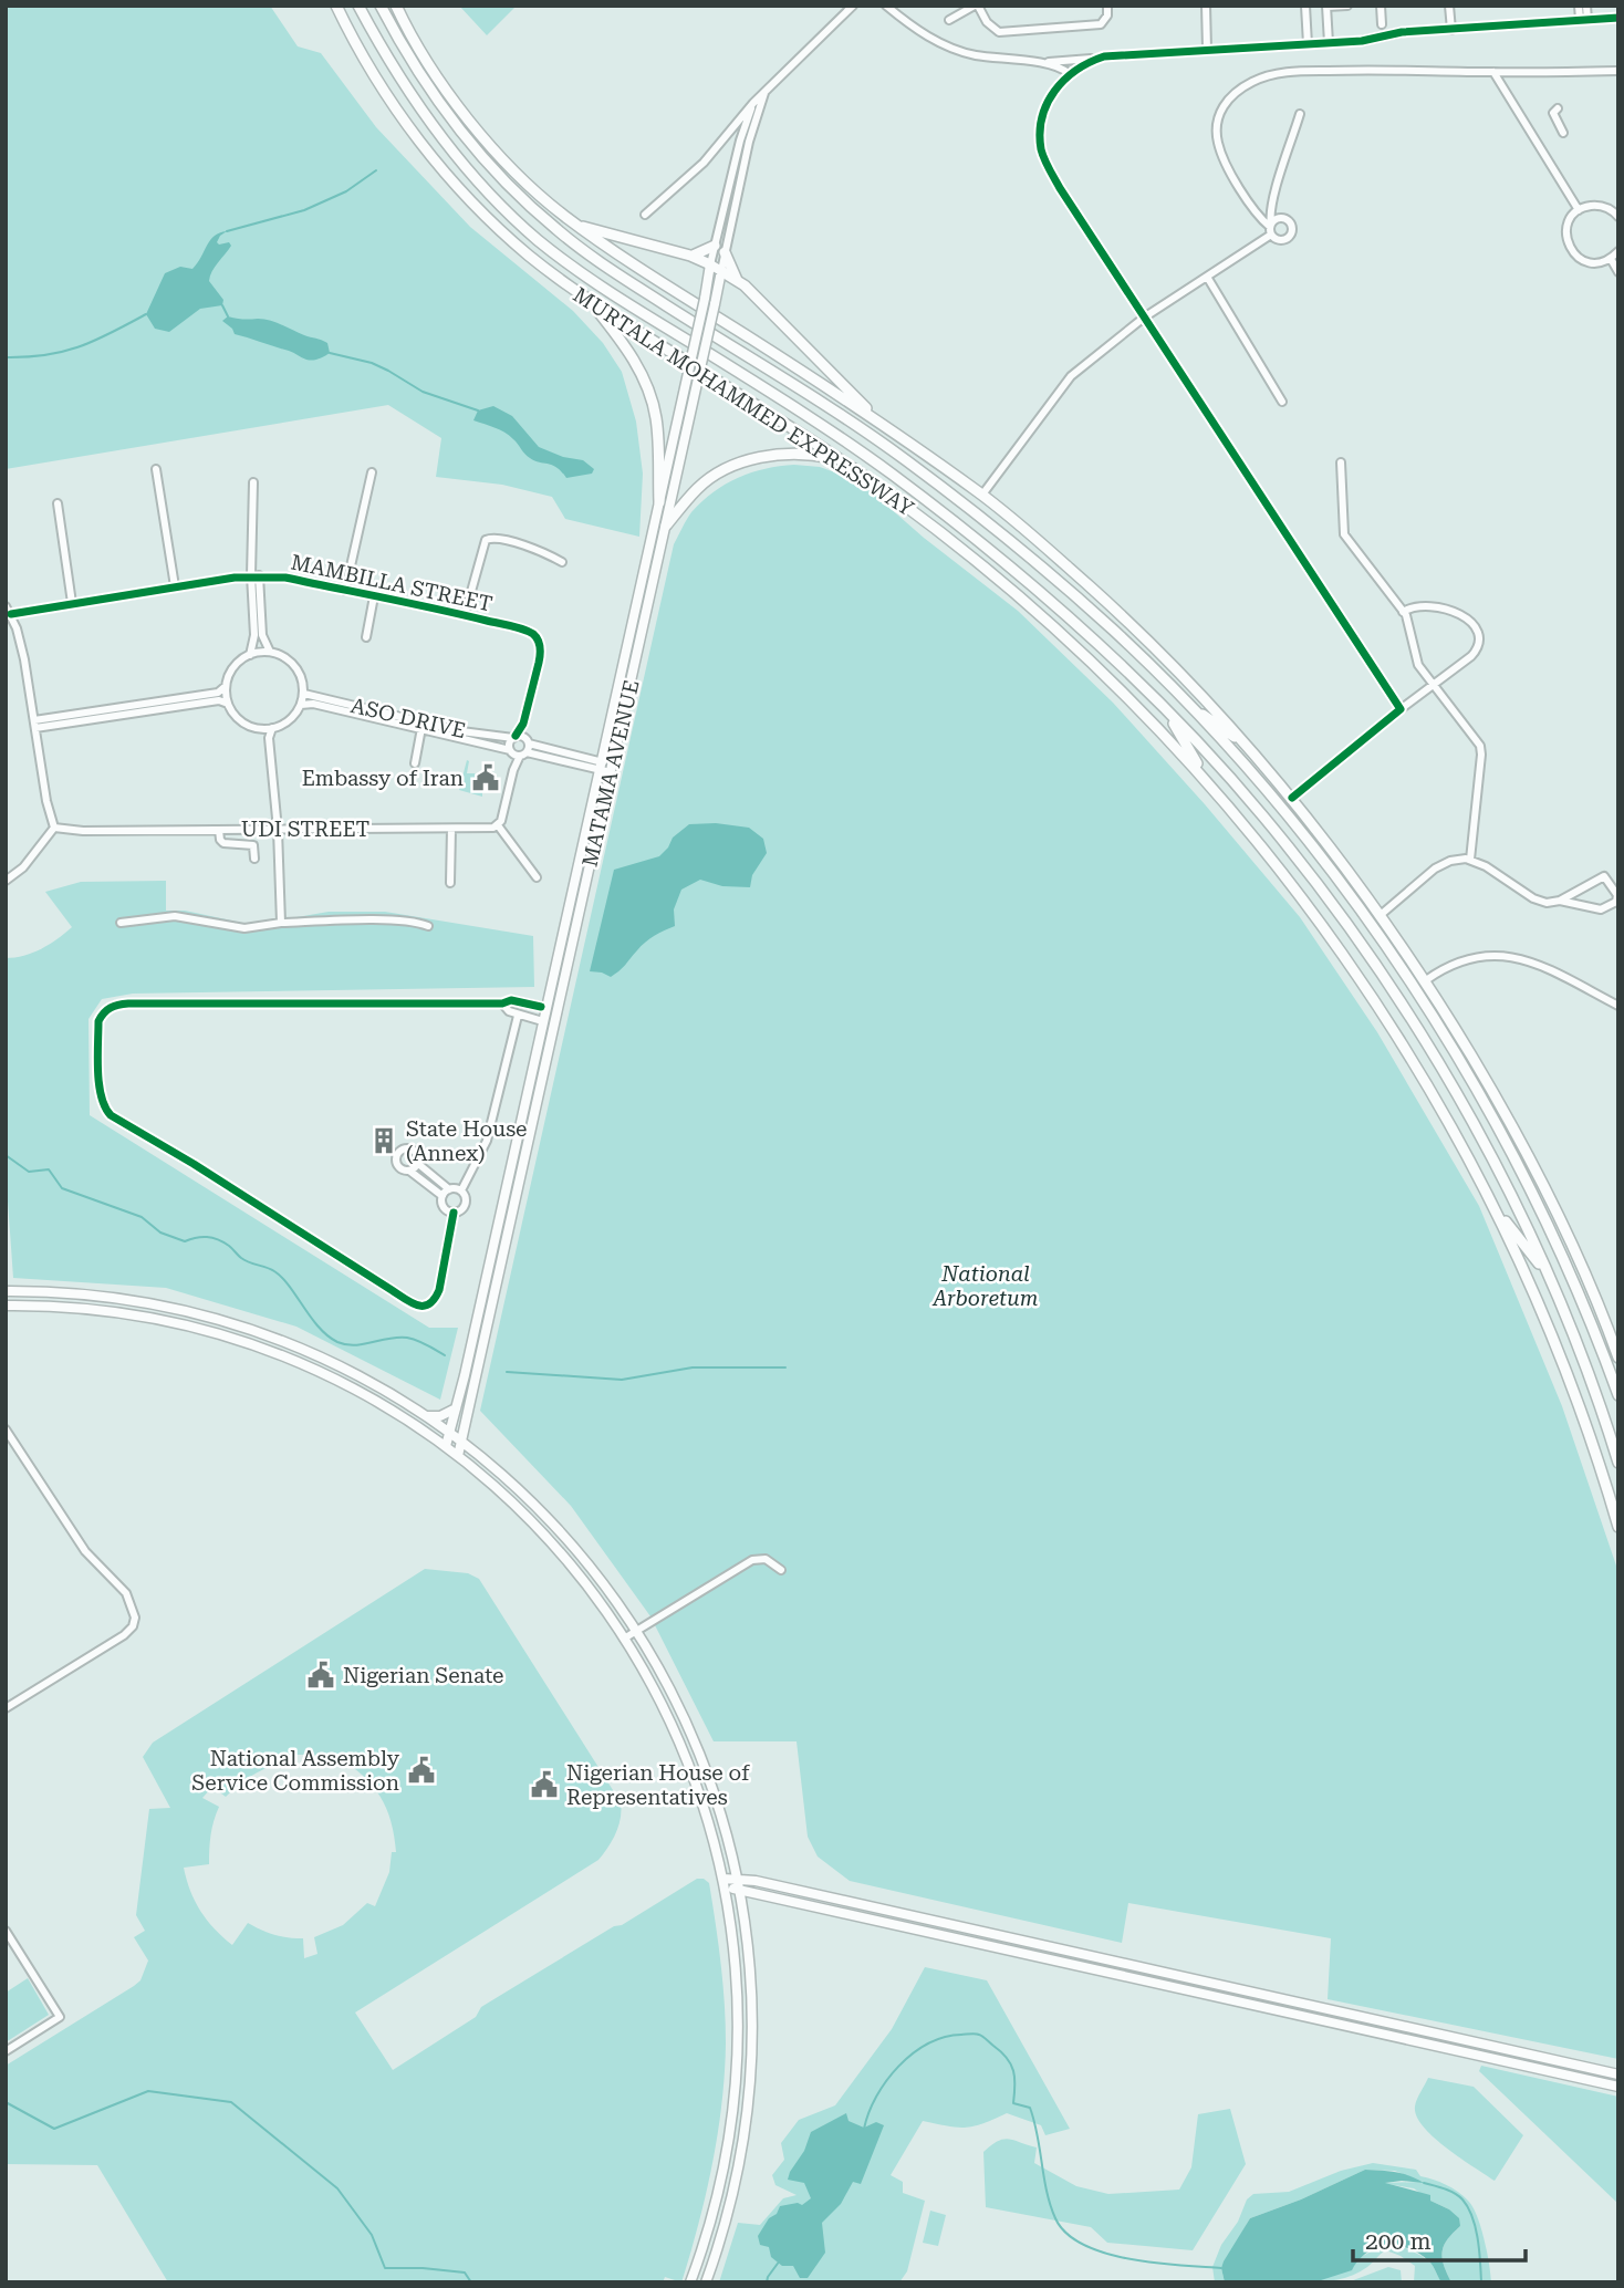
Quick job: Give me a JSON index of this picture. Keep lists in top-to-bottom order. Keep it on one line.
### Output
{"streets":{"highway":["MURTALA MOHAMMED EXPRESSWAY"],"main road":["MATAMA AVENUE"],"street":["MAMBILLA STREET","ASO DRIVE","UDI STREET"]},"parks":["National Arboretum"],"places":{"public building":["Embassy of Iran","Nigerian Senate","National Assembly Service Commission","Nigerian House of Representatives"],"building":["State House (Annex)"]},"scale_bar":"200 m"}
